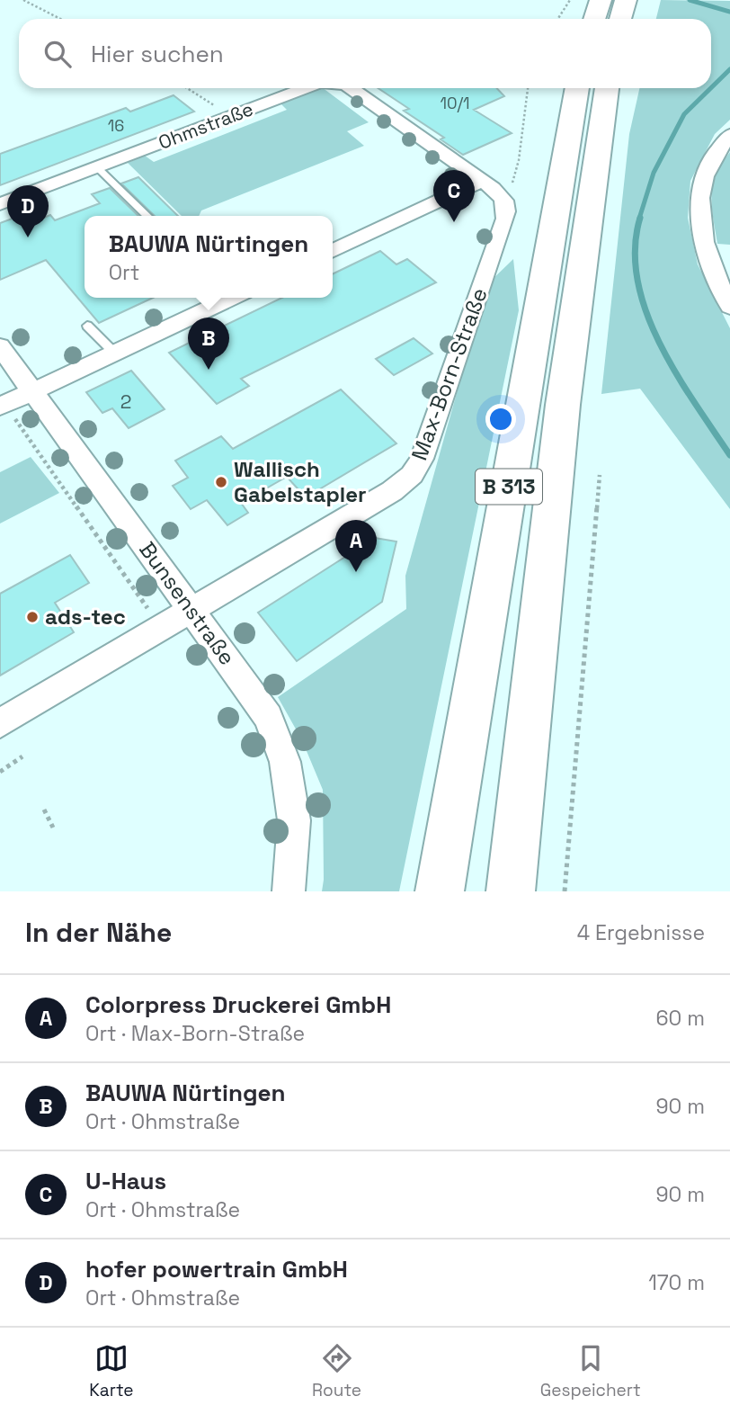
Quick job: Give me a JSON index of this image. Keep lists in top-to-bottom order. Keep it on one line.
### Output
{"streets":{"highway":["B 313"],"street":["Ohmstraße","Max-Born-Straße","Bunsenstraße"]},"crossings":[["Max-Born-Straße","Bunsenstraße"]],"places":["Wallisch Gabelstapler","ads-tec"],"house_numbers":["10/1","16","2"],"page":{"search":"Hier suchen","pins":["C","D","B","A"],"popup":["BAUWA Nürtingen","Ort"],"heading":["In der Nähe","4 Ergebnisse"],"list":[{"mark":"A","name":"Colorpress Druckerei GmbH","note":"Ort · Max-Born-Straße","value":"60 m"},{"mark":"B","name":"BAUWA Nürtingen","note":"Ort · Ohmstraße","value":"90 m"},{"mark":"C","name":"U-Haus","note":"Ort · Ohmstraße","value":"90 m"},{"mark":"D","name":"hofer powertrain GmbH","note":"Ort · Ohmstraße","value":"170 m"}],"nav":["Karte","Route","Gespeichert"]}}
